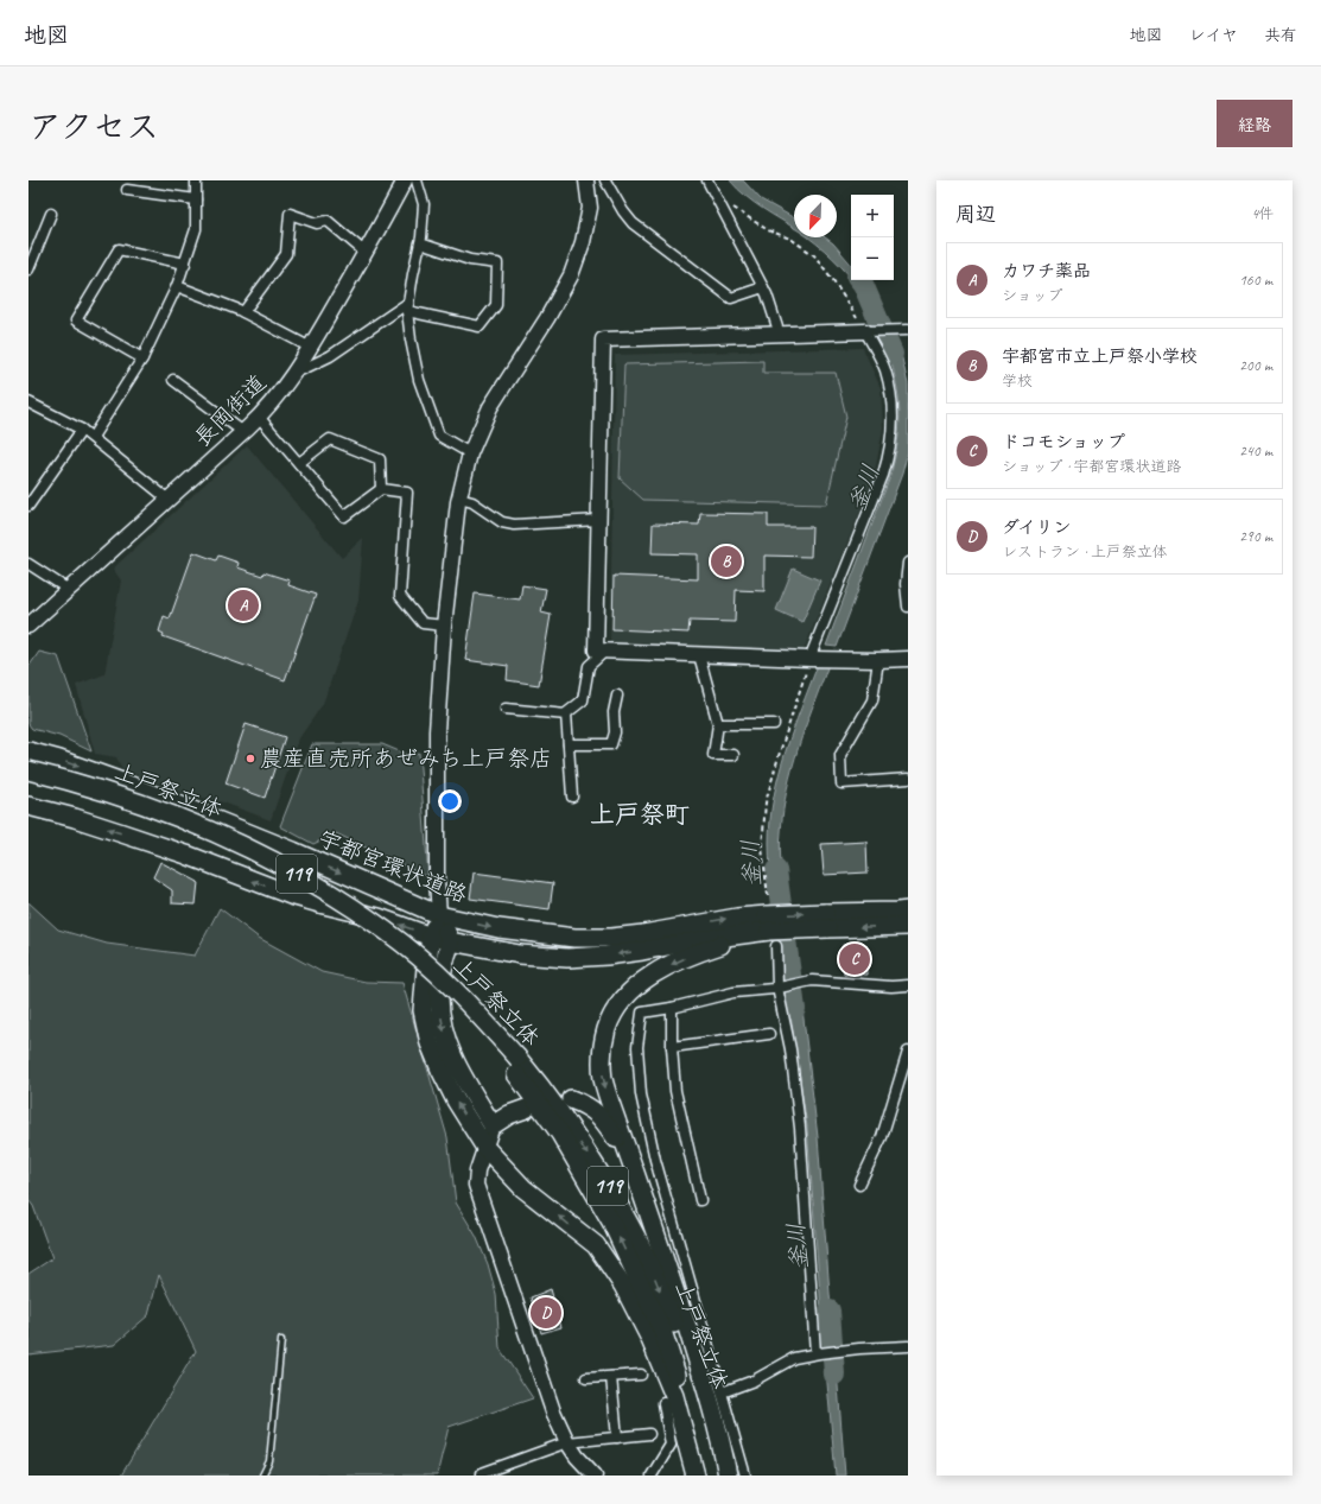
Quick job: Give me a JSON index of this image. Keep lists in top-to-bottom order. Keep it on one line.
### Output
{"streets":{"highway":["上戸祭立体","宇都宮環状道路","119"],"street":["長岡街道"]},"crossings":[["上戸祭立体","119"],["宇都宮環状道路","119"]],"districts":["上戸祭町"],"water":["釜川"],"places":["農産直売所あぜみち上戸祭店"],"north":"bottom left","page":{"header":"地図","nav":["地図","レイヤ","共有"],"title":"アクセス","buttons":"経路","heading":["周辺","4件"],"map_buttons":["+","−"],"list":[{"mark":"A","name":"カワチ薬品","note":"ショップ","value":"160 m"},{"mark":"B","name":"宇都宮市立上戸祭小学校","note":"学校","value":"200 m"},{"mark":"C","name":"ドコモショップ","note":"ショップ · 宇都宮環状道路","value":"240 m"},{"mark":"D","name":"ダイリン","note":"レストラン · 上戸祭立体","value":"290 m"}],"pins":["B","A","C","D"]}}
